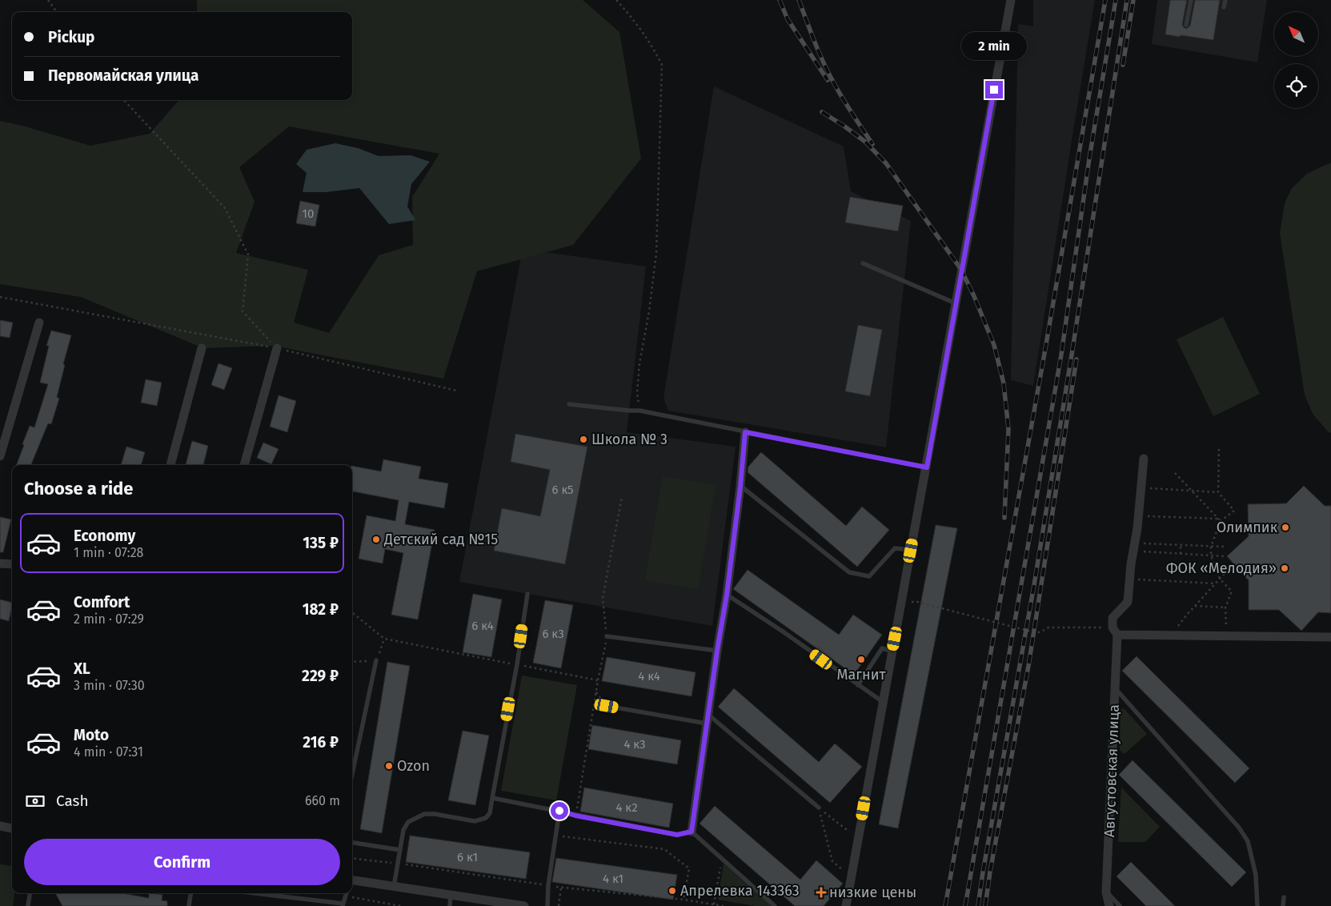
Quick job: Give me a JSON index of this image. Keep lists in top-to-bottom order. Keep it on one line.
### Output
{"streets":{"street":["Августовская улица"]},"places":{"other":["Школа № 3","Олимпик","Детский сад №15","ФОК «Мелодия»","Магнит","Ozon","Апрелевка 143363"],"health":["низкие цены"]},"house_numbers":["10","6 к5","6 к4","6 к3","4 к4","4 к3","4 к2","6 к1","4 к1"],"north":"top left","page":{"banner":["Pickup","Первомайская улица"],"bubble":"2 min","heading":"Choose a ride","list":[{"name":"Economy","note":"1 min · 07:28","value":"135 ₽"},{"name":"Comfort","note":"2 min · 07:29","value":"182 ₽"},{"name":"XL","note":"3 min · 07:30","value":"229 ₽"},{"name":"Moto","note":"4 min · 07:31","value":"216 ₽"}],"pay":["Cash","660 m"],"buttons":"Confirm"}}
